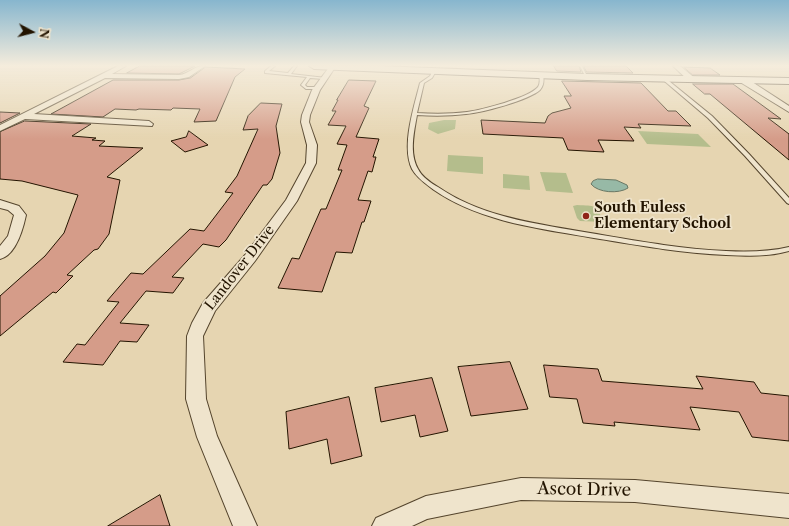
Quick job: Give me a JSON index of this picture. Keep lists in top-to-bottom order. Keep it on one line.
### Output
{"streets":{"street":["Landover Drive","Ascot Drive"]},"places":["South Euless Elementary School"],"north":"right"}
